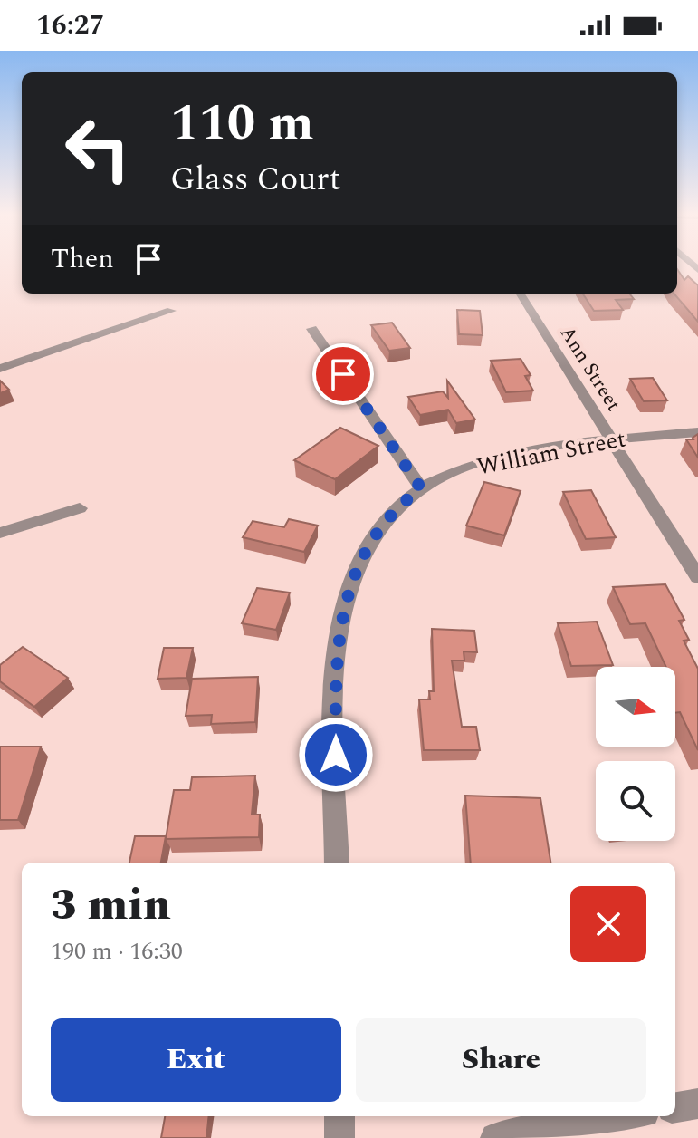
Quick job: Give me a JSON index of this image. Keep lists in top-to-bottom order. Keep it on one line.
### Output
{"streets":{"street":["Ann Street","William Street"]},"crossings":[["Ann Street","William Street"]],"north":"right","page":{"status":"16:27","turn":["110 m","Glass Court"],"then":"Then","heading":["3 min","190 m · 16:30"],"buttons":["Exit","Share"]}}
